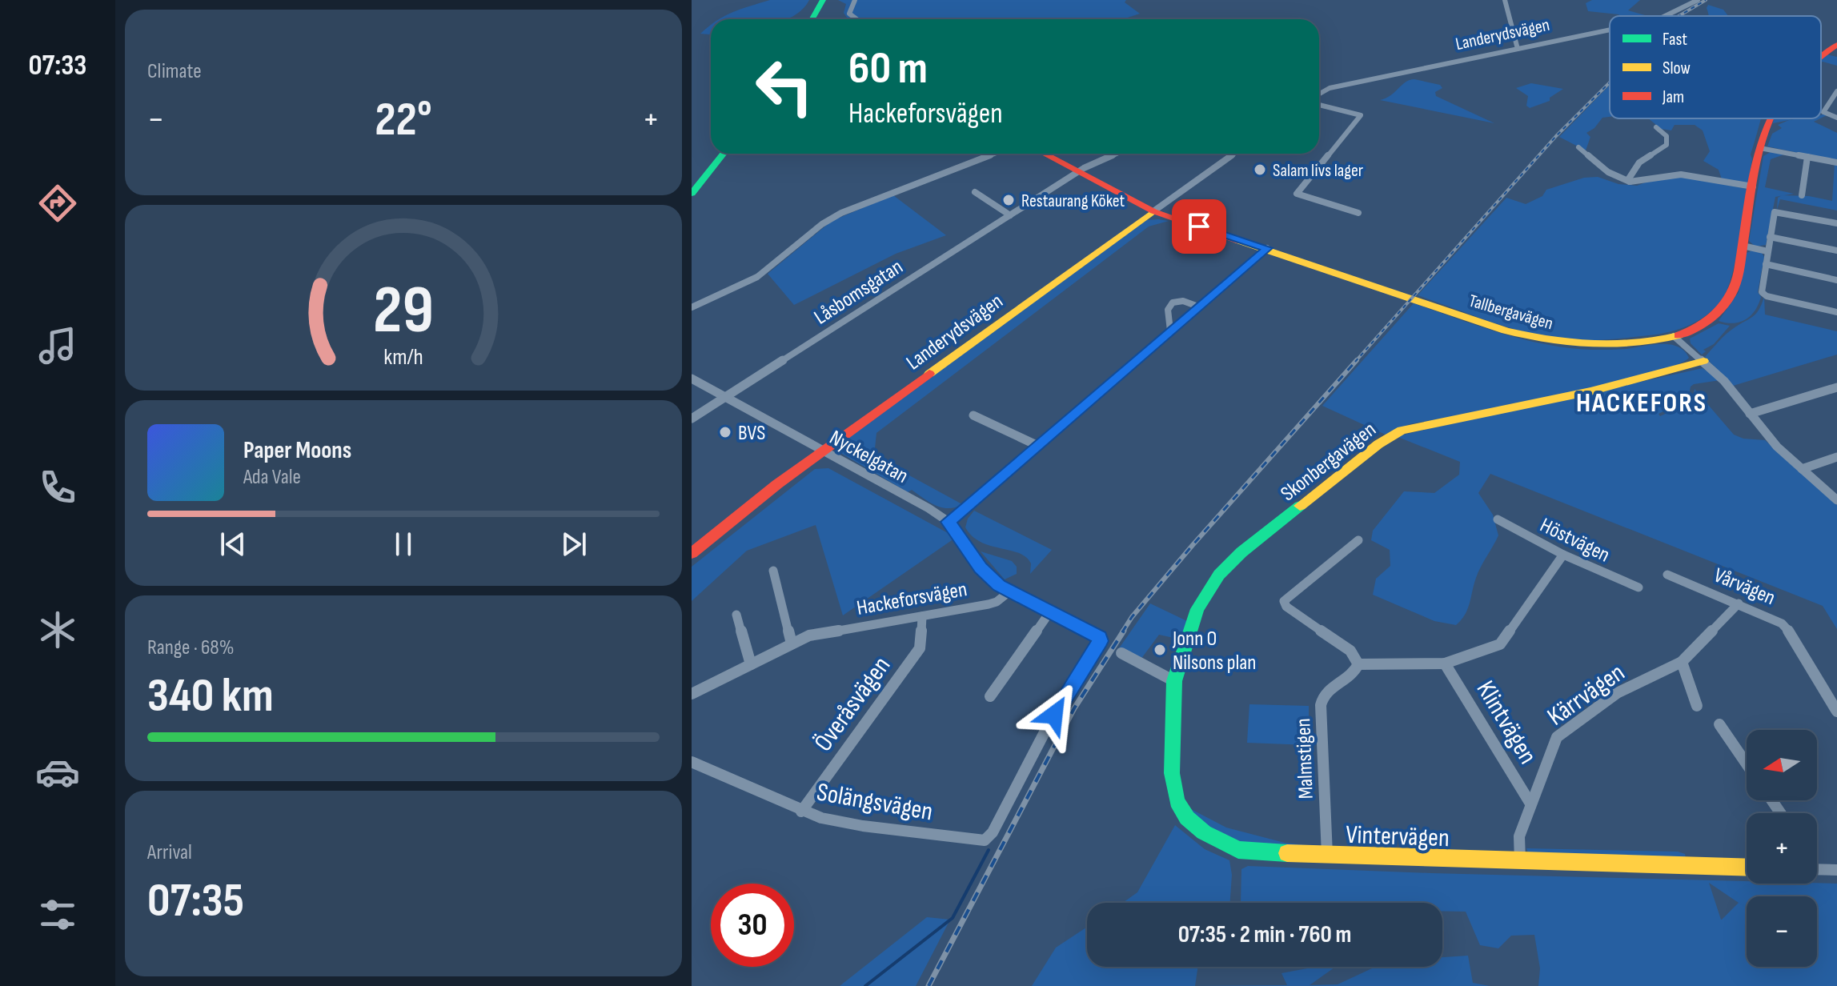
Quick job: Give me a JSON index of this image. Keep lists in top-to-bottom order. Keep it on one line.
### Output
{"streets":{"street":["Landerydsvägen","Låsbomsgatan","Tallbergavägen","Nyckelgatan","Skonbergavägen","Höstvägen","Vårvägen","Hackeforsvägen","Kärrvägen","Överåsvägen","Klintvägen","Malmstigen","Solängsvägen","Vintervägen"]},"crossings":[["Landerydsvägen","Tallbergavägen"],["Landerydsvägen","Nyckelgatan"],["Låsbomsgatan","Tallbergavägen"],["Låsbomsgatan","Nyckelgatan"],["Nyckelgatan","Hackeforsvägen"],["Skonbergavägen","Vintervägen"],["Vårvägen","Kärrvägen"],["Hackeforsvägen","Överåsvägen"],["Kärrvägen","Klintvägen"],["Kärrvägen","Vintervägen"],["Överåsvägen","Solängsvägen"],["Malmstigen","Vintervägen"]],"districts":["HACKEFORS"],"places":["Salam livs lager","Restaurang Köket","BVS","Jonn O Nilsons plan"],"legend":["Fast","Slow","Jam"],"north":"left","page":{"tabs":"07:33","tile":["Climate",["Range · 68%","340 km"],["Arrival","07:35"]],"turn":["60 m","Hackeforsvägen"],"heat":["−","22°","+"],"song":["Paper Moons","Ada Vale"],"map_buttons":["+","−"],"limit":"30","trip":"07:35 · 2 min · 760 m","gauge":["29","km/h"]}}
